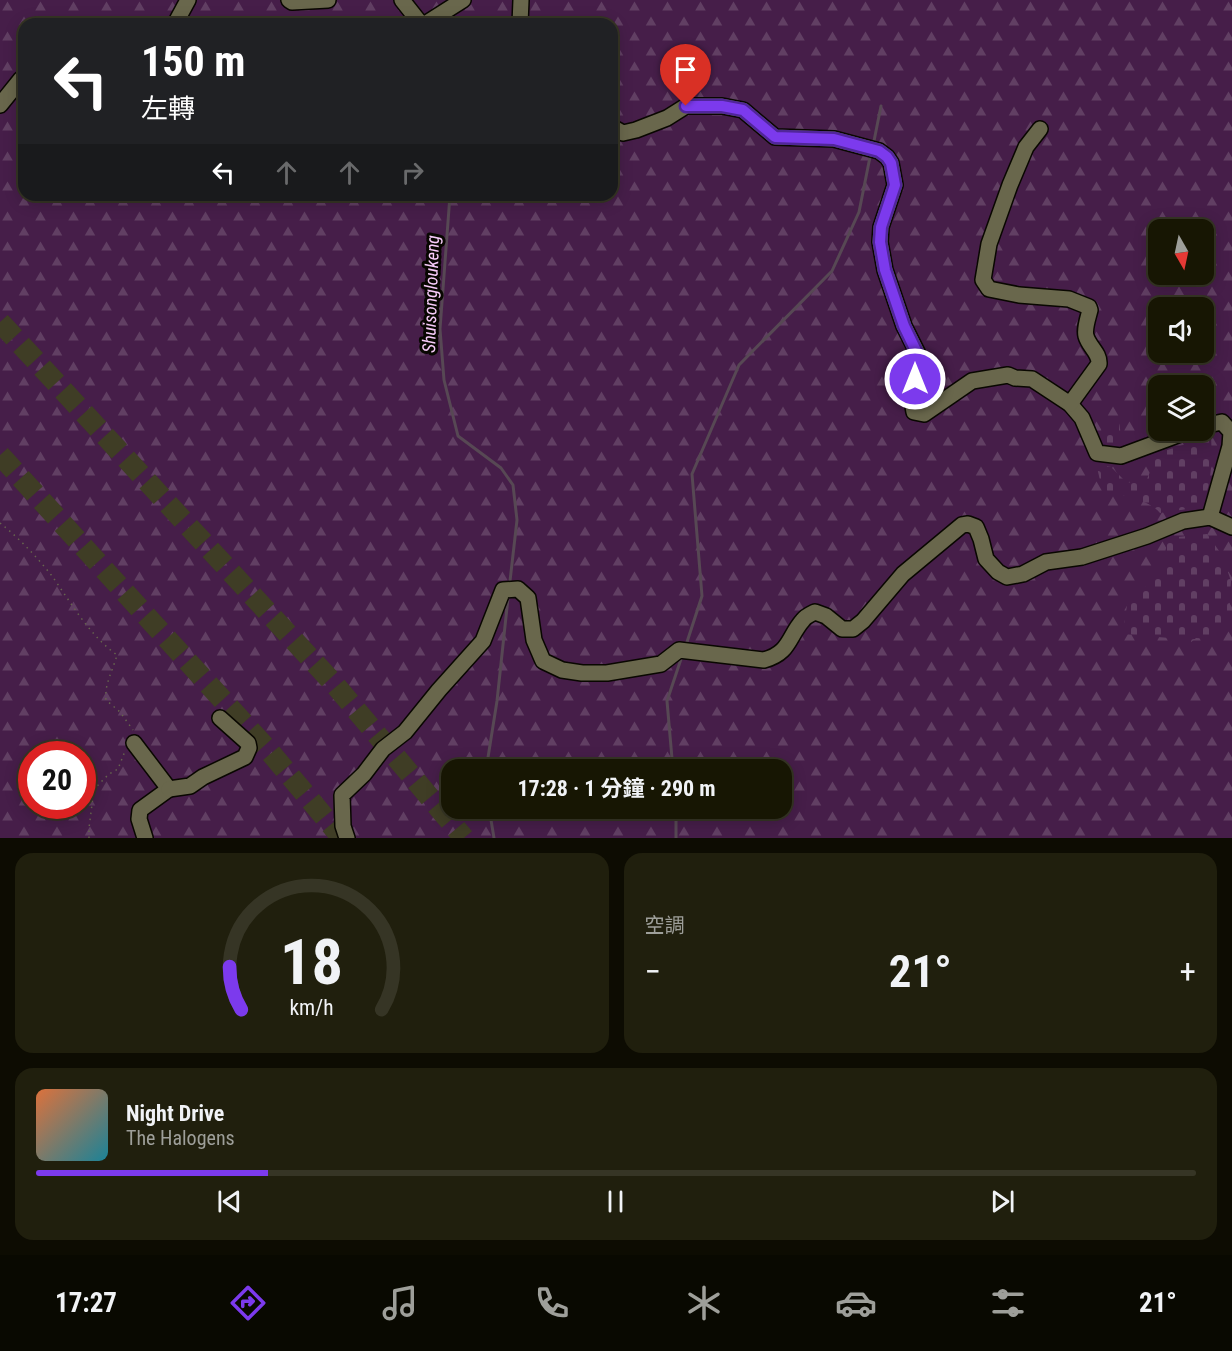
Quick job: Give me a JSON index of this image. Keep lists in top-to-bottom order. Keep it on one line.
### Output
{"water":["Shuisongloukeng"],"north":"bottom","page":{"turn":["150 m","左轉"],"limit":"20","trip":"17:28 · 1 分鐘 · 290 m","tile":"空調","heat":["−","21°","+"],"song":["Night Drive","The Halogens"],"tabs":["17:27","21°"],"gauge":["18","km/h"]}}
